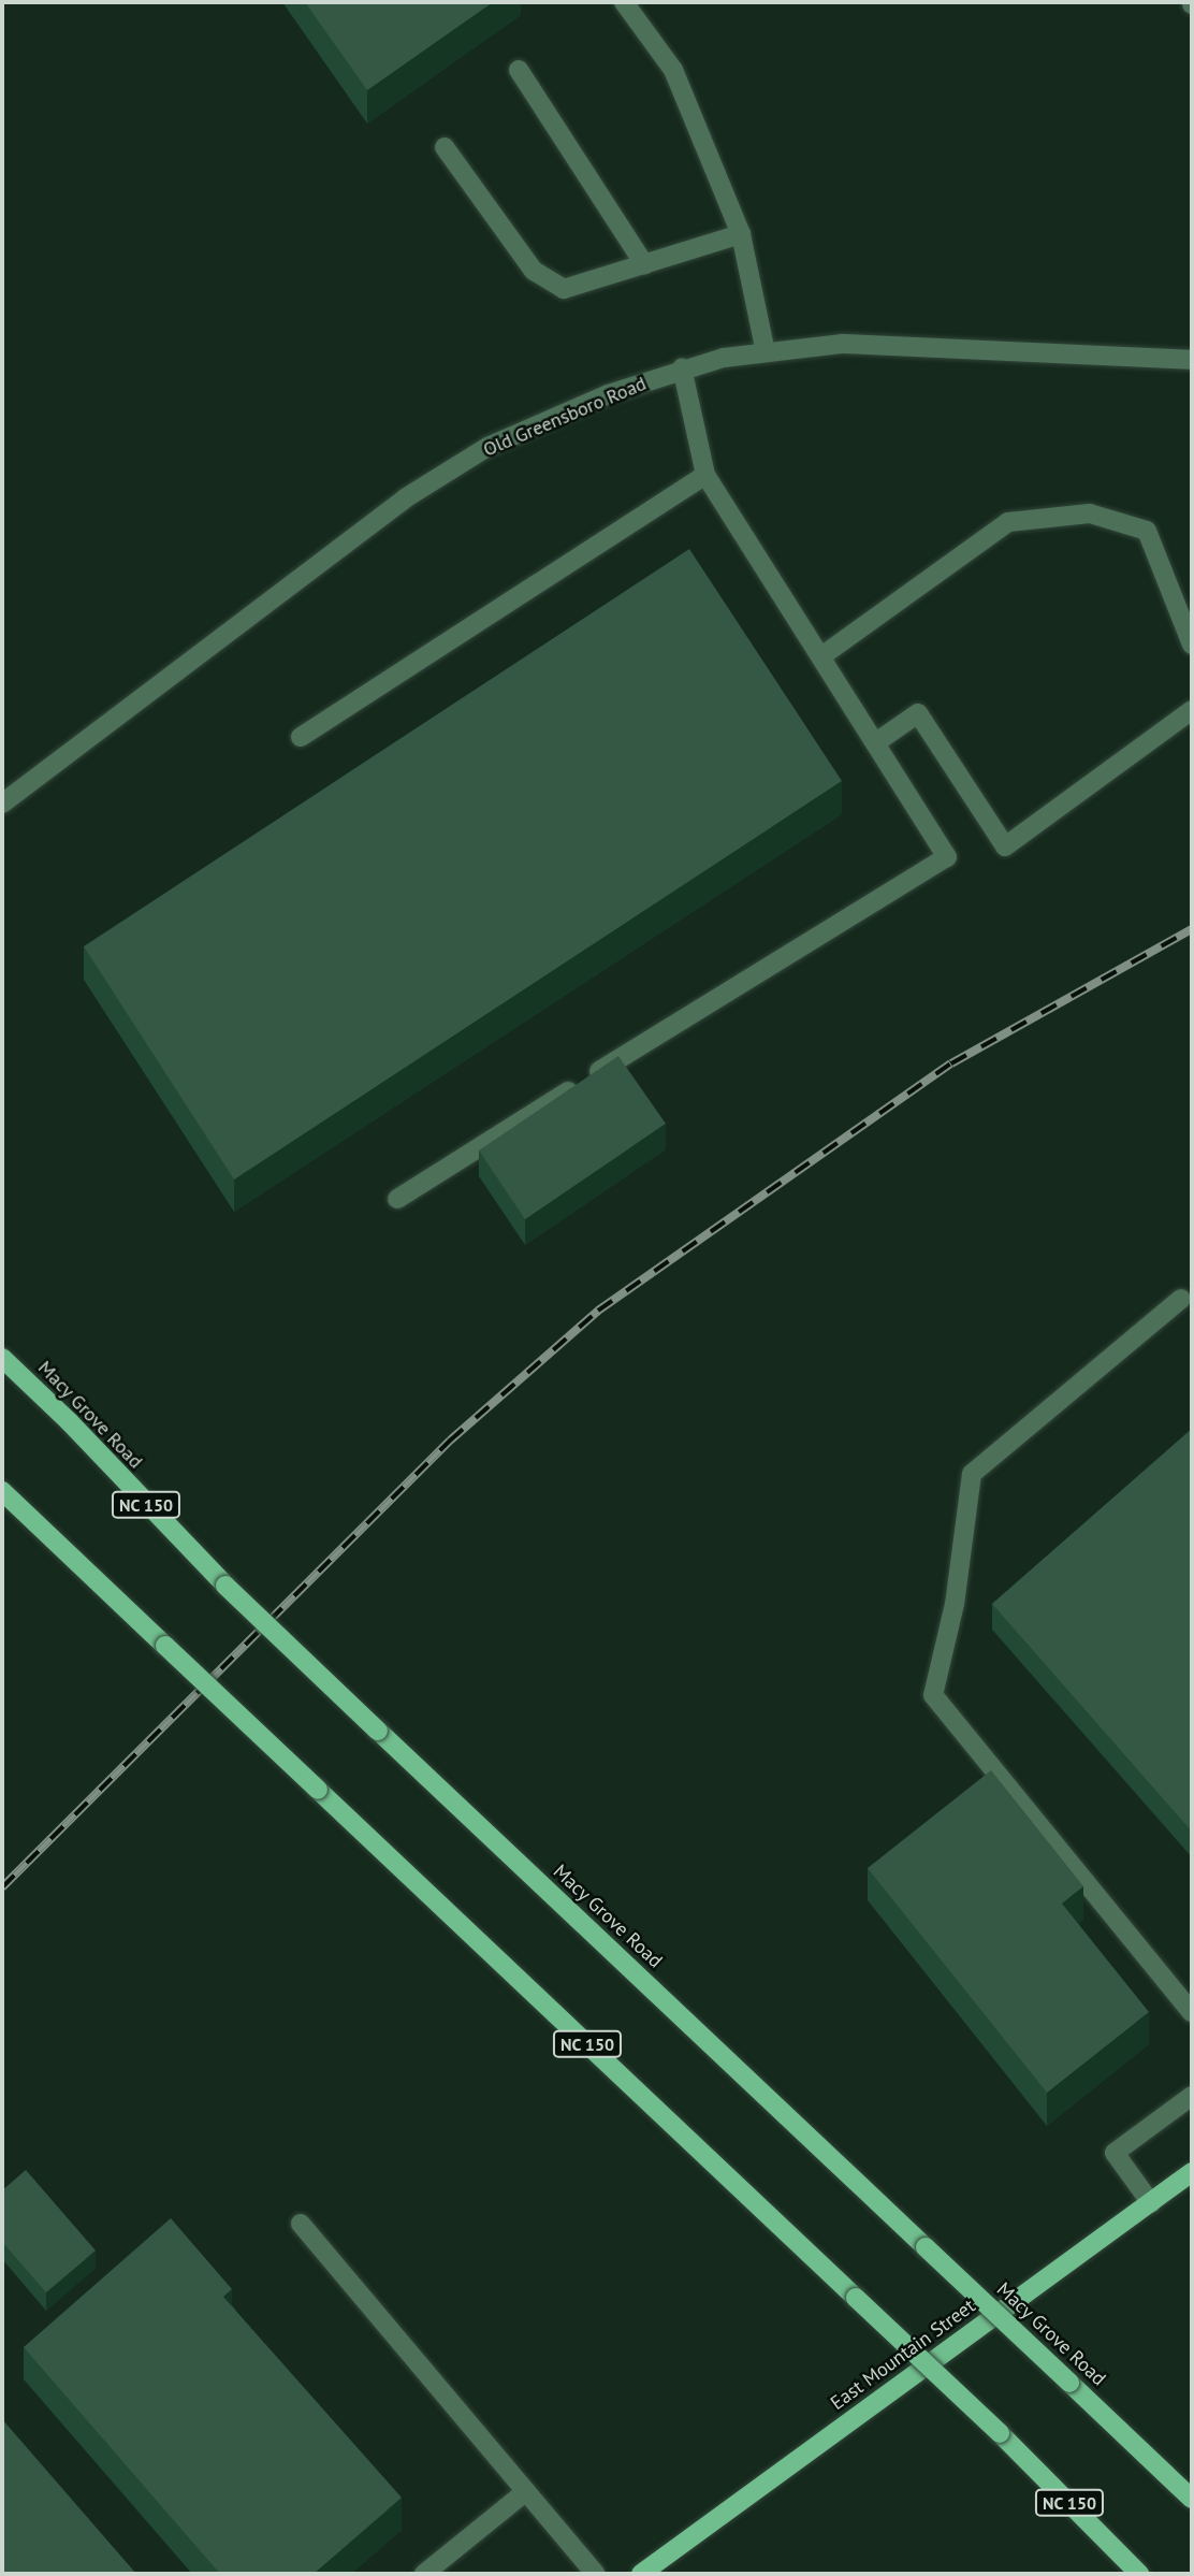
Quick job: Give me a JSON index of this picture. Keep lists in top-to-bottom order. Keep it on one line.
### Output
{"streets":{"main road":["Macy Grove Road","NC 150","East Mountain Street"],"street":["Old Greensboro Road"]}}
